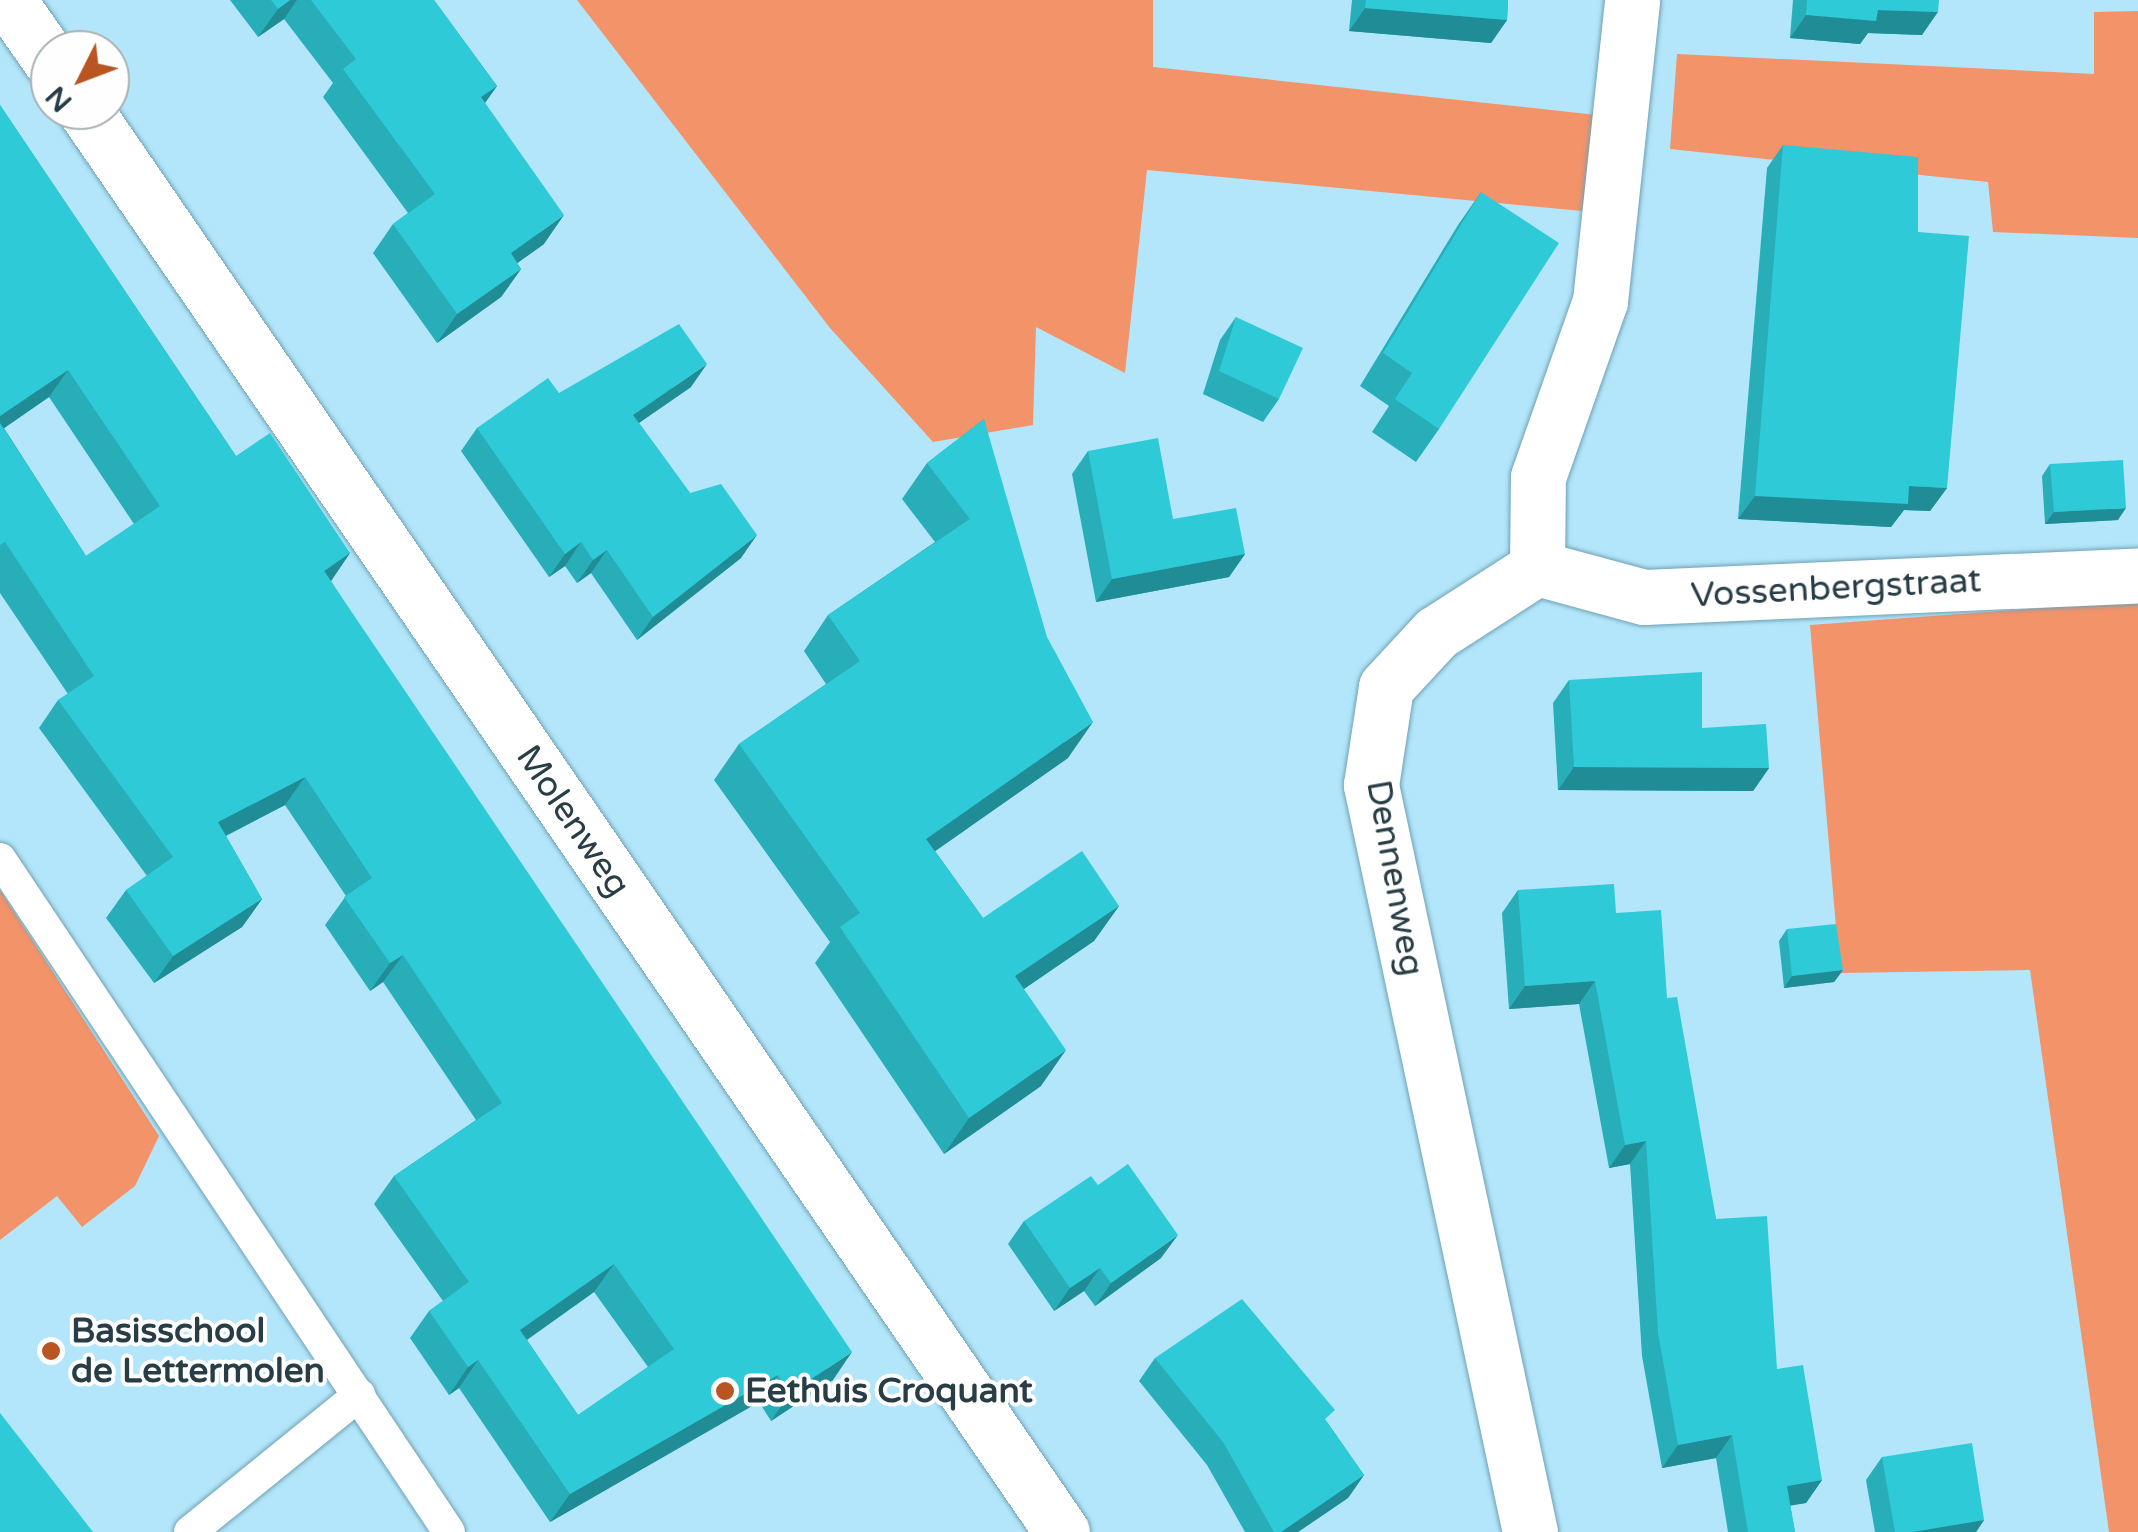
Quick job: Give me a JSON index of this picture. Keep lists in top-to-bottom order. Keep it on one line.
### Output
{"streets":{"street":["Vossenbergstraat","Molenweg","Dennenweg"]},"crossings":[["Vossenbergstraat","Dennenweg"]],"places":["Basisschool de Lettermolen","Eethuis Croquant"],"north":"bottom left"}
